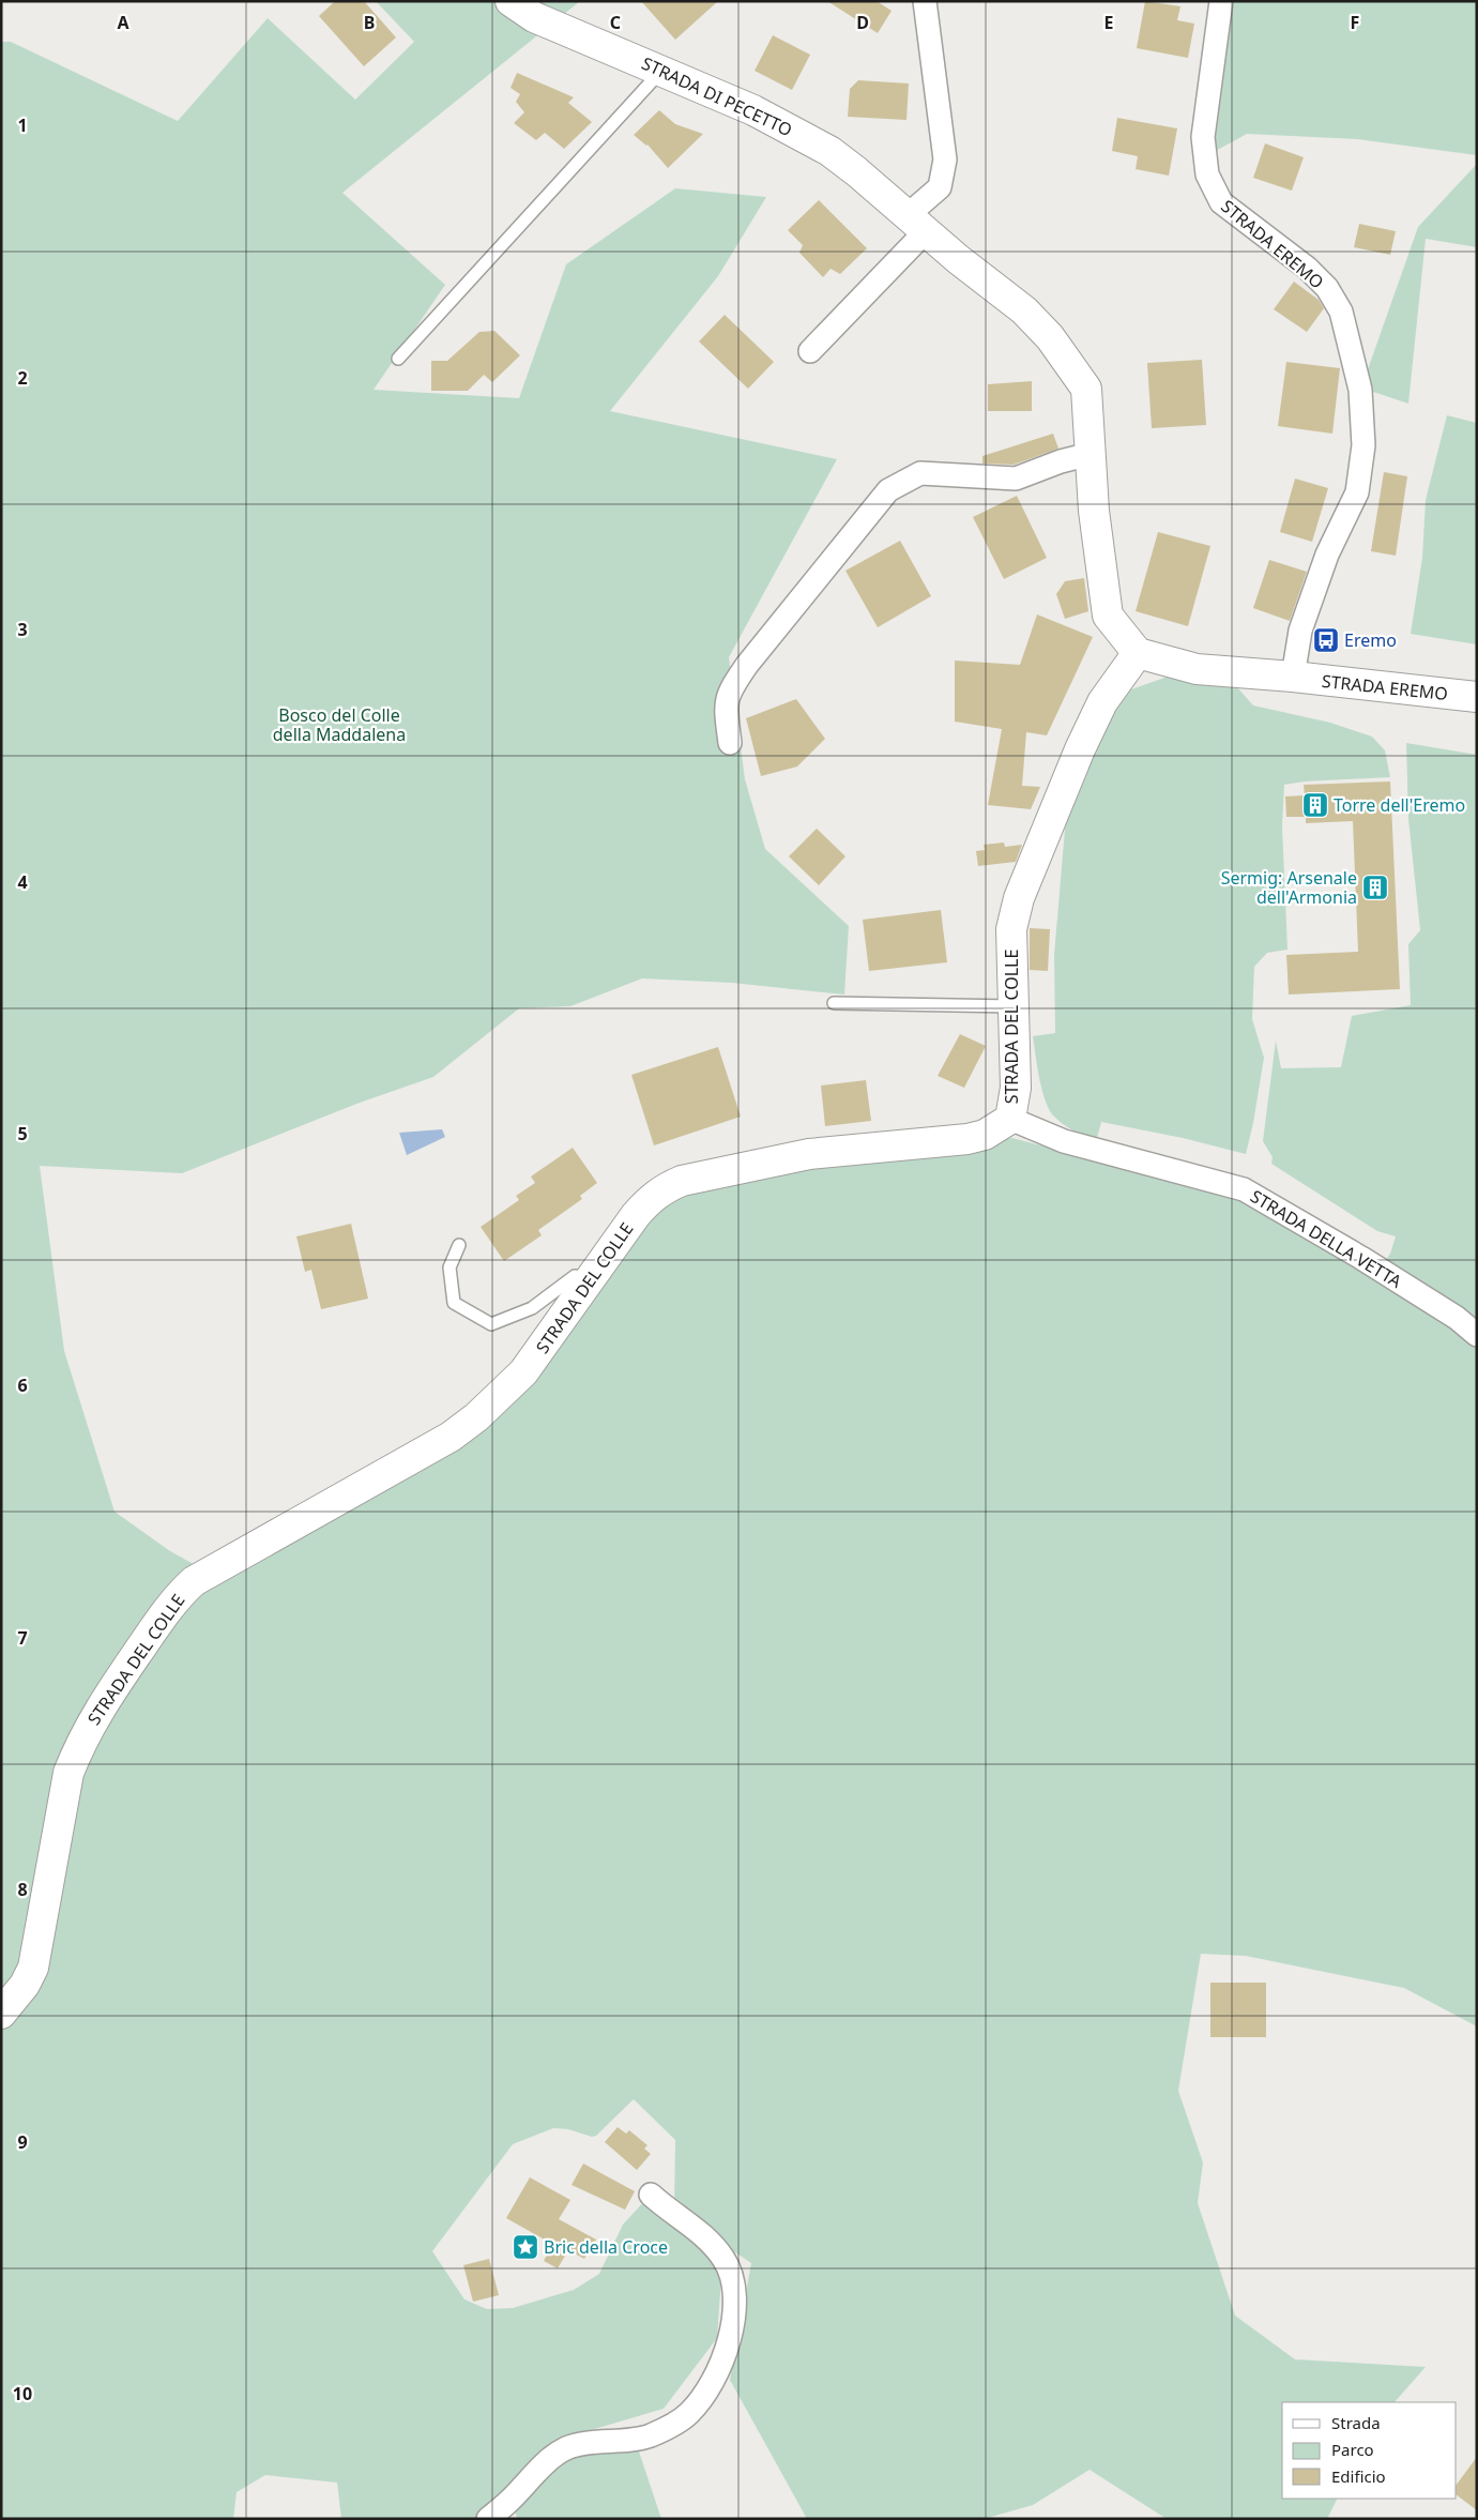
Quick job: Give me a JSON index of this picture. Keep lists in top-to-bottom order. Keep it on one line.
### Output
{"streets":{"street":["STRADA DI PECETTO","STRADA EREMO","STRADA DEL COLLE","STRADA DELLA VETTA"]},"crossings":[["STRADA EREMO","STRADA DEL COLLE"],["STRADA DEL COLLE","STRADA DELLA VETTA"]],"parks":["Bosco del Colle della Maddalena"],"places":{"bus stop":["Eremo"],"building":["Torre dell'Eremo","Sermig: Arsenale dell'Armonia"],"place":["Bric della Croce"]},"legend":["Strada","Parco","Edificio"],"grid":{"columns":["A","B","C","D","E","F"],"rows":["1","2","3","4","5","6","7","8","9","10"]}}
